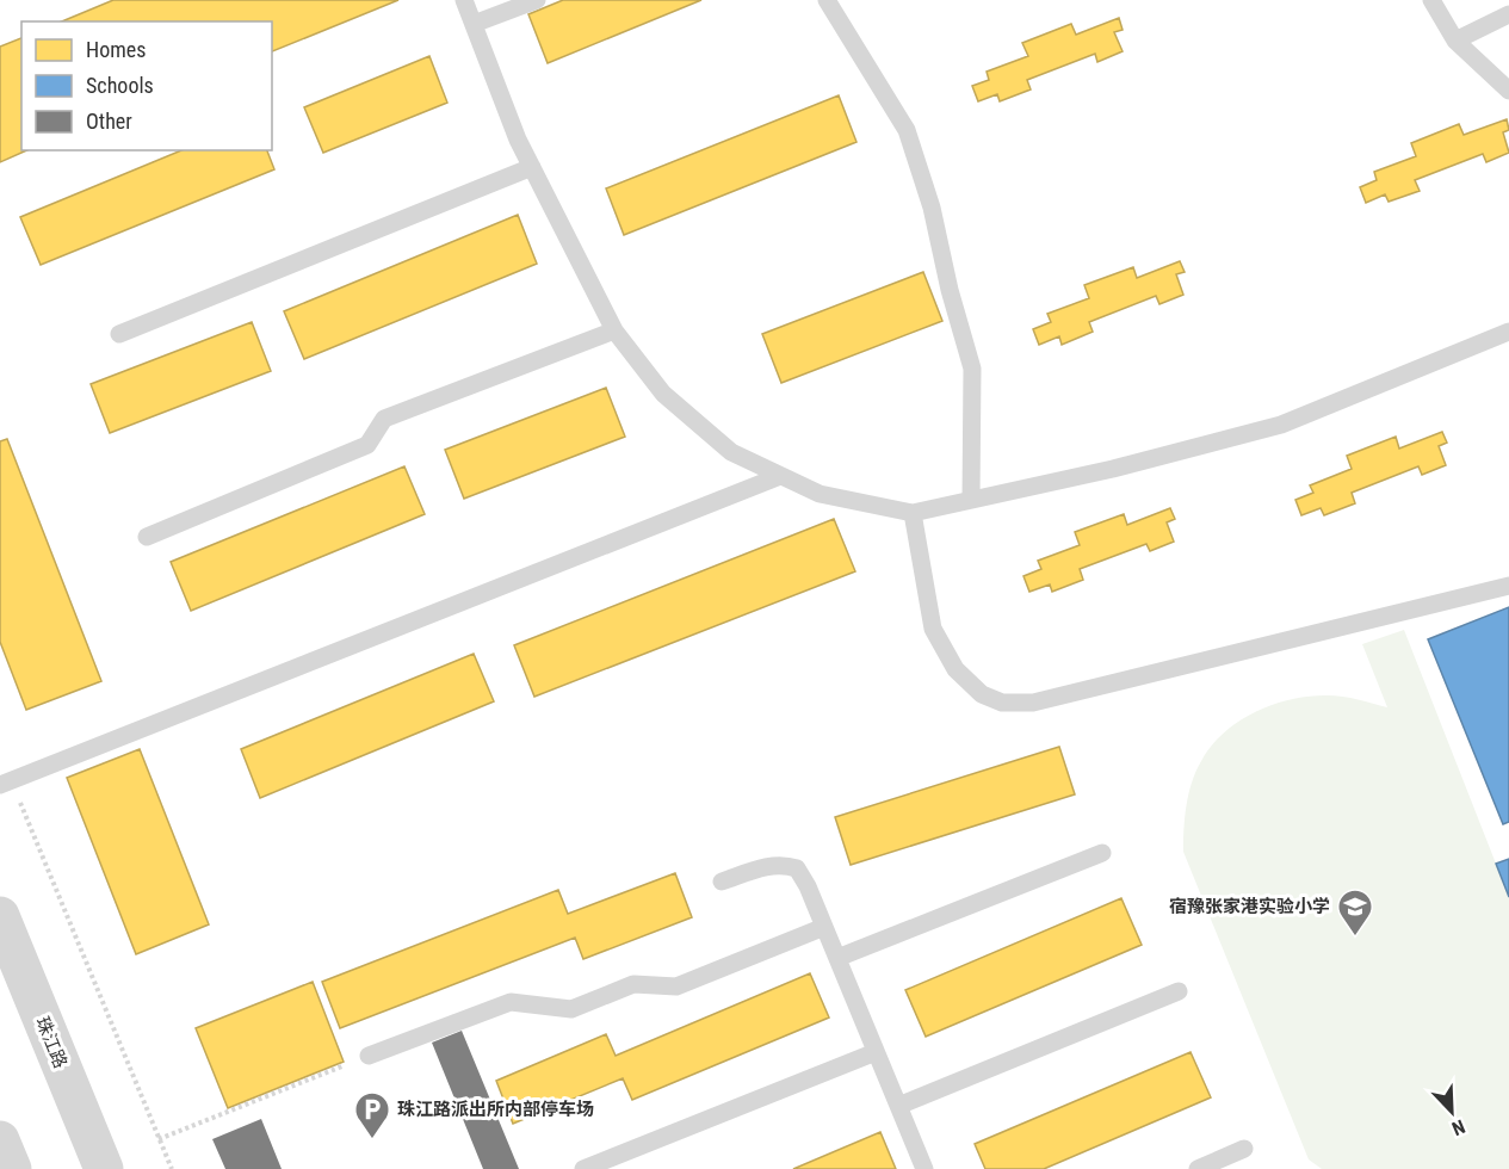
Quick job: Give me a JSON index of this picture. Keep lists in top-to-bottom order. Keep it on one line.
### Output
{"streets":{"street":["珠江路"]},"places":{"school or university":["宿豫张家港实验小学"],"parking":["珠江路派出所内部停车场"]},"legend":["Homes","Schools","Other"],"north":"bottom right"}
